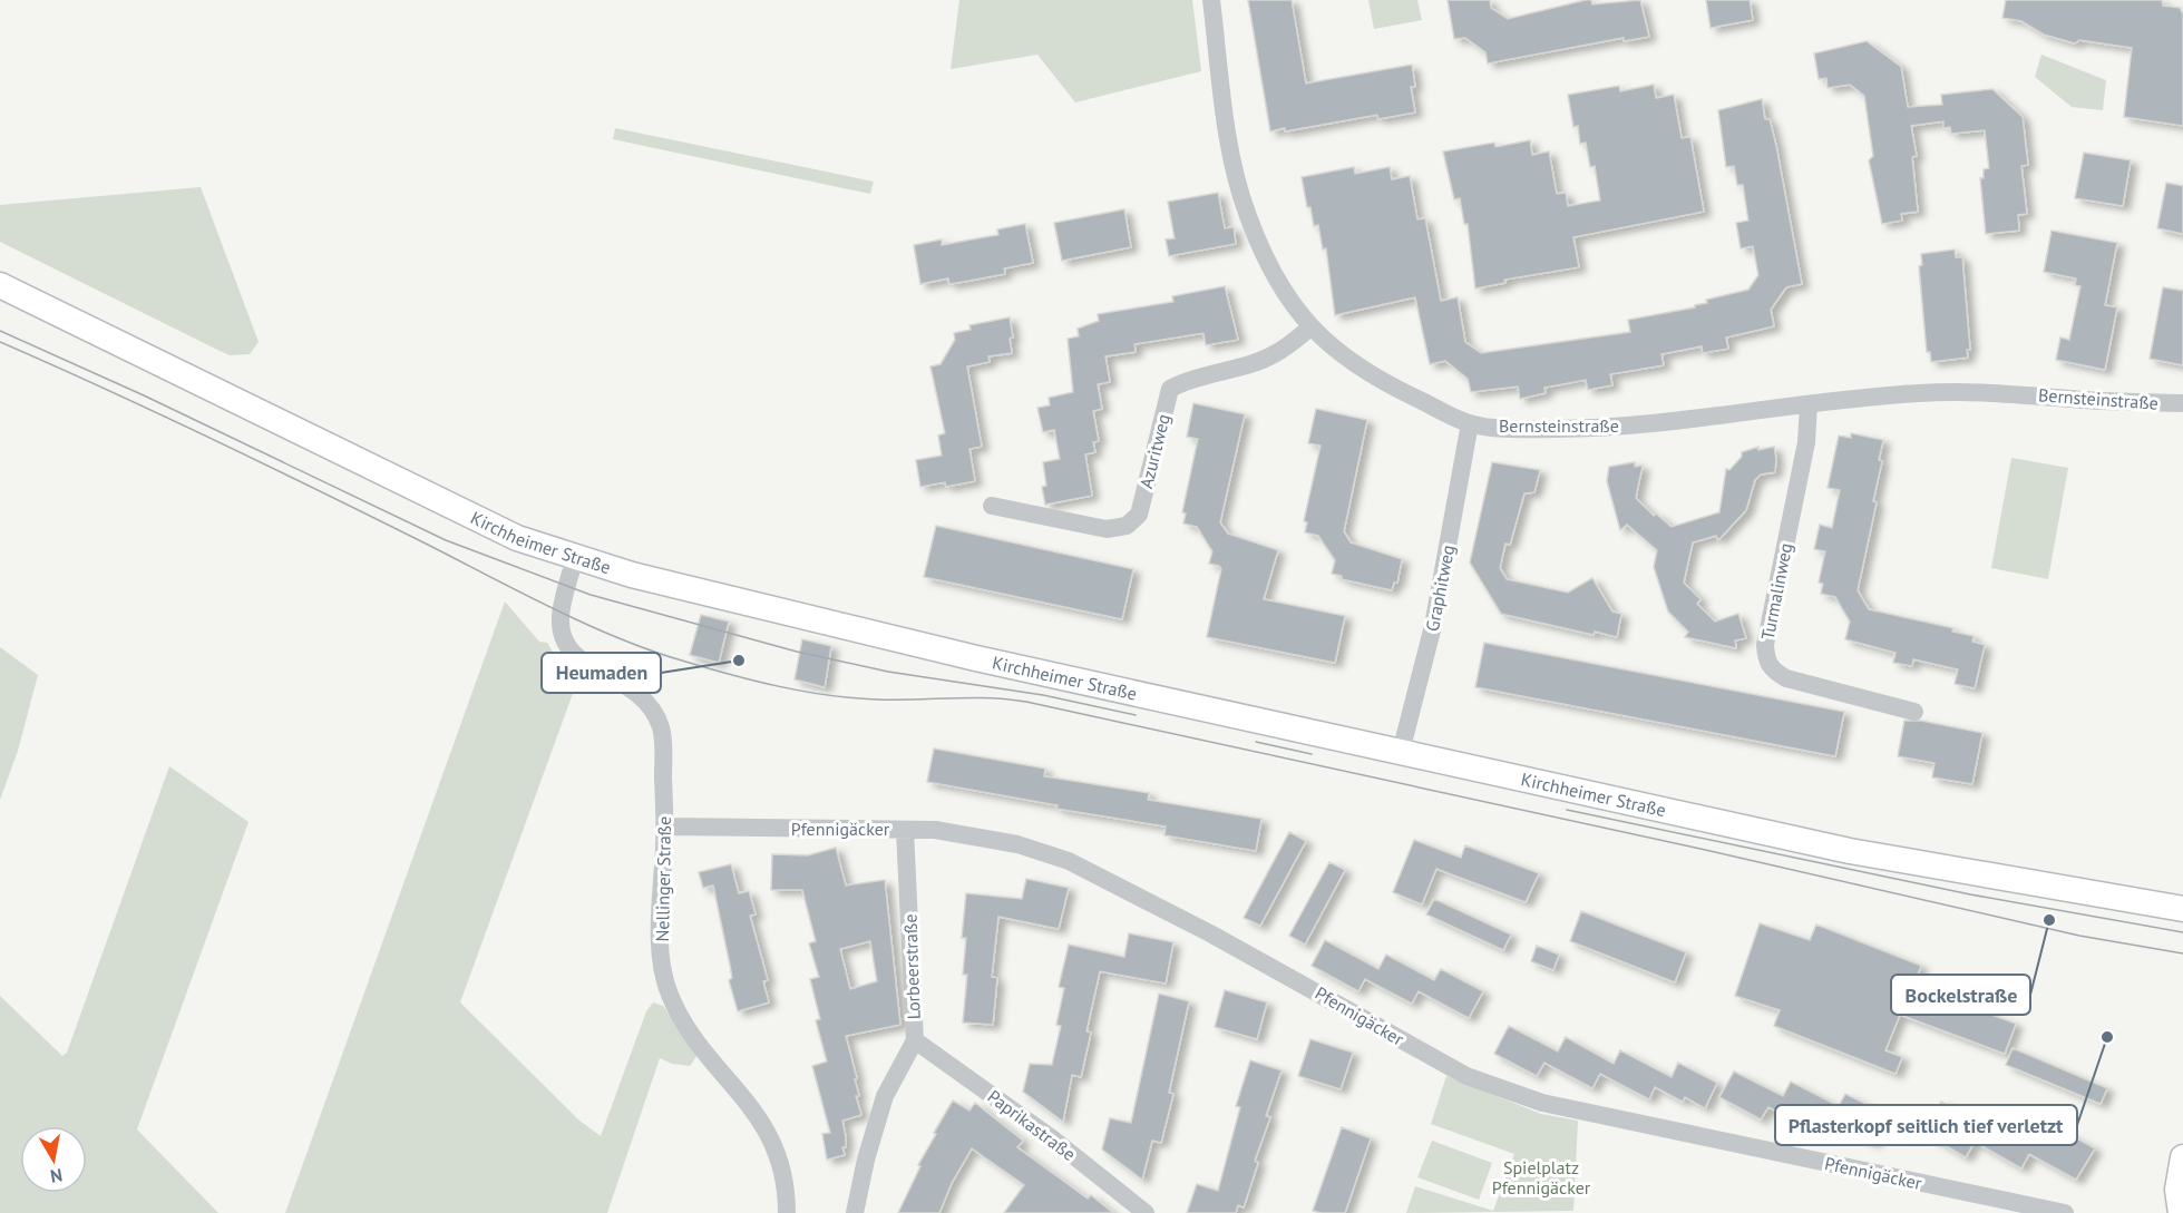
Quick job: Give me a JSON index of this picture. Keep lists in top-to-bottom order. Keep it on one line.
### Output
{"streets":{"main road":["Kirchheimer Straße"],"street":["Bernsteinstraße","Azuritweg","Graphitweg","Turmalinweg","Pfennigäcker","Nellinger Straße","Lorbeerstraße","Paprikastraße"]},"crossings":[["Bernsteinstraße","Azuritweg"],["Bernsteinstraße","Graphitweg"],["Bernsteinstraße","Turmalinweg"],["Kirchheimer Straße","Graphitweg"],["Kirchheimer Straße","Nellinger Straße"],["Pfennigäcker","Nellinger Straße"],["Pfennigäcker","Lorbeerstraße"],["Lorbeerstraße","Paprikastraße"]],"parks":["Spielplatz Pfennigäcker"],"places":["Heumaden","Bockelstraße","Pflasterkopf seitlich tief verletzt"],"north":"bottom"}
